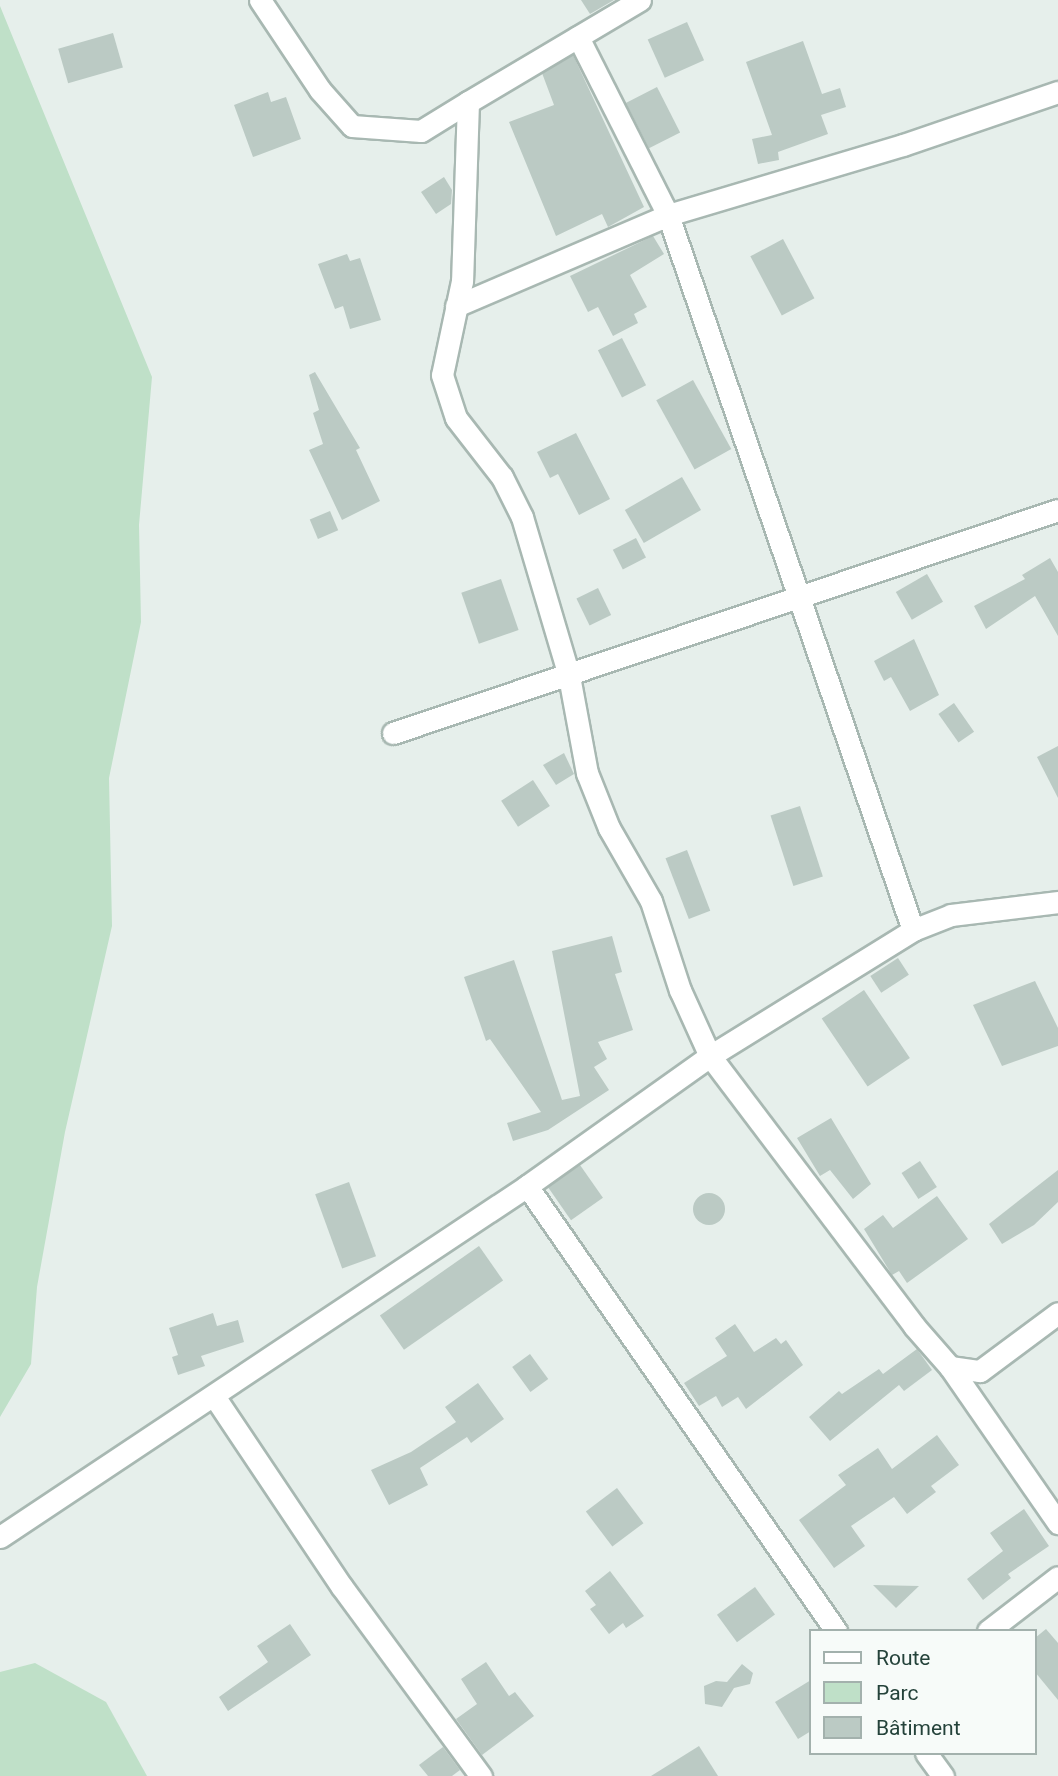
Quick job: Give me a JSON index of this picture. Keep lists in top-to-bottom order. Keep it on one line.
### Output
{"legend":["Route","Parc","Bâtiment"]}
